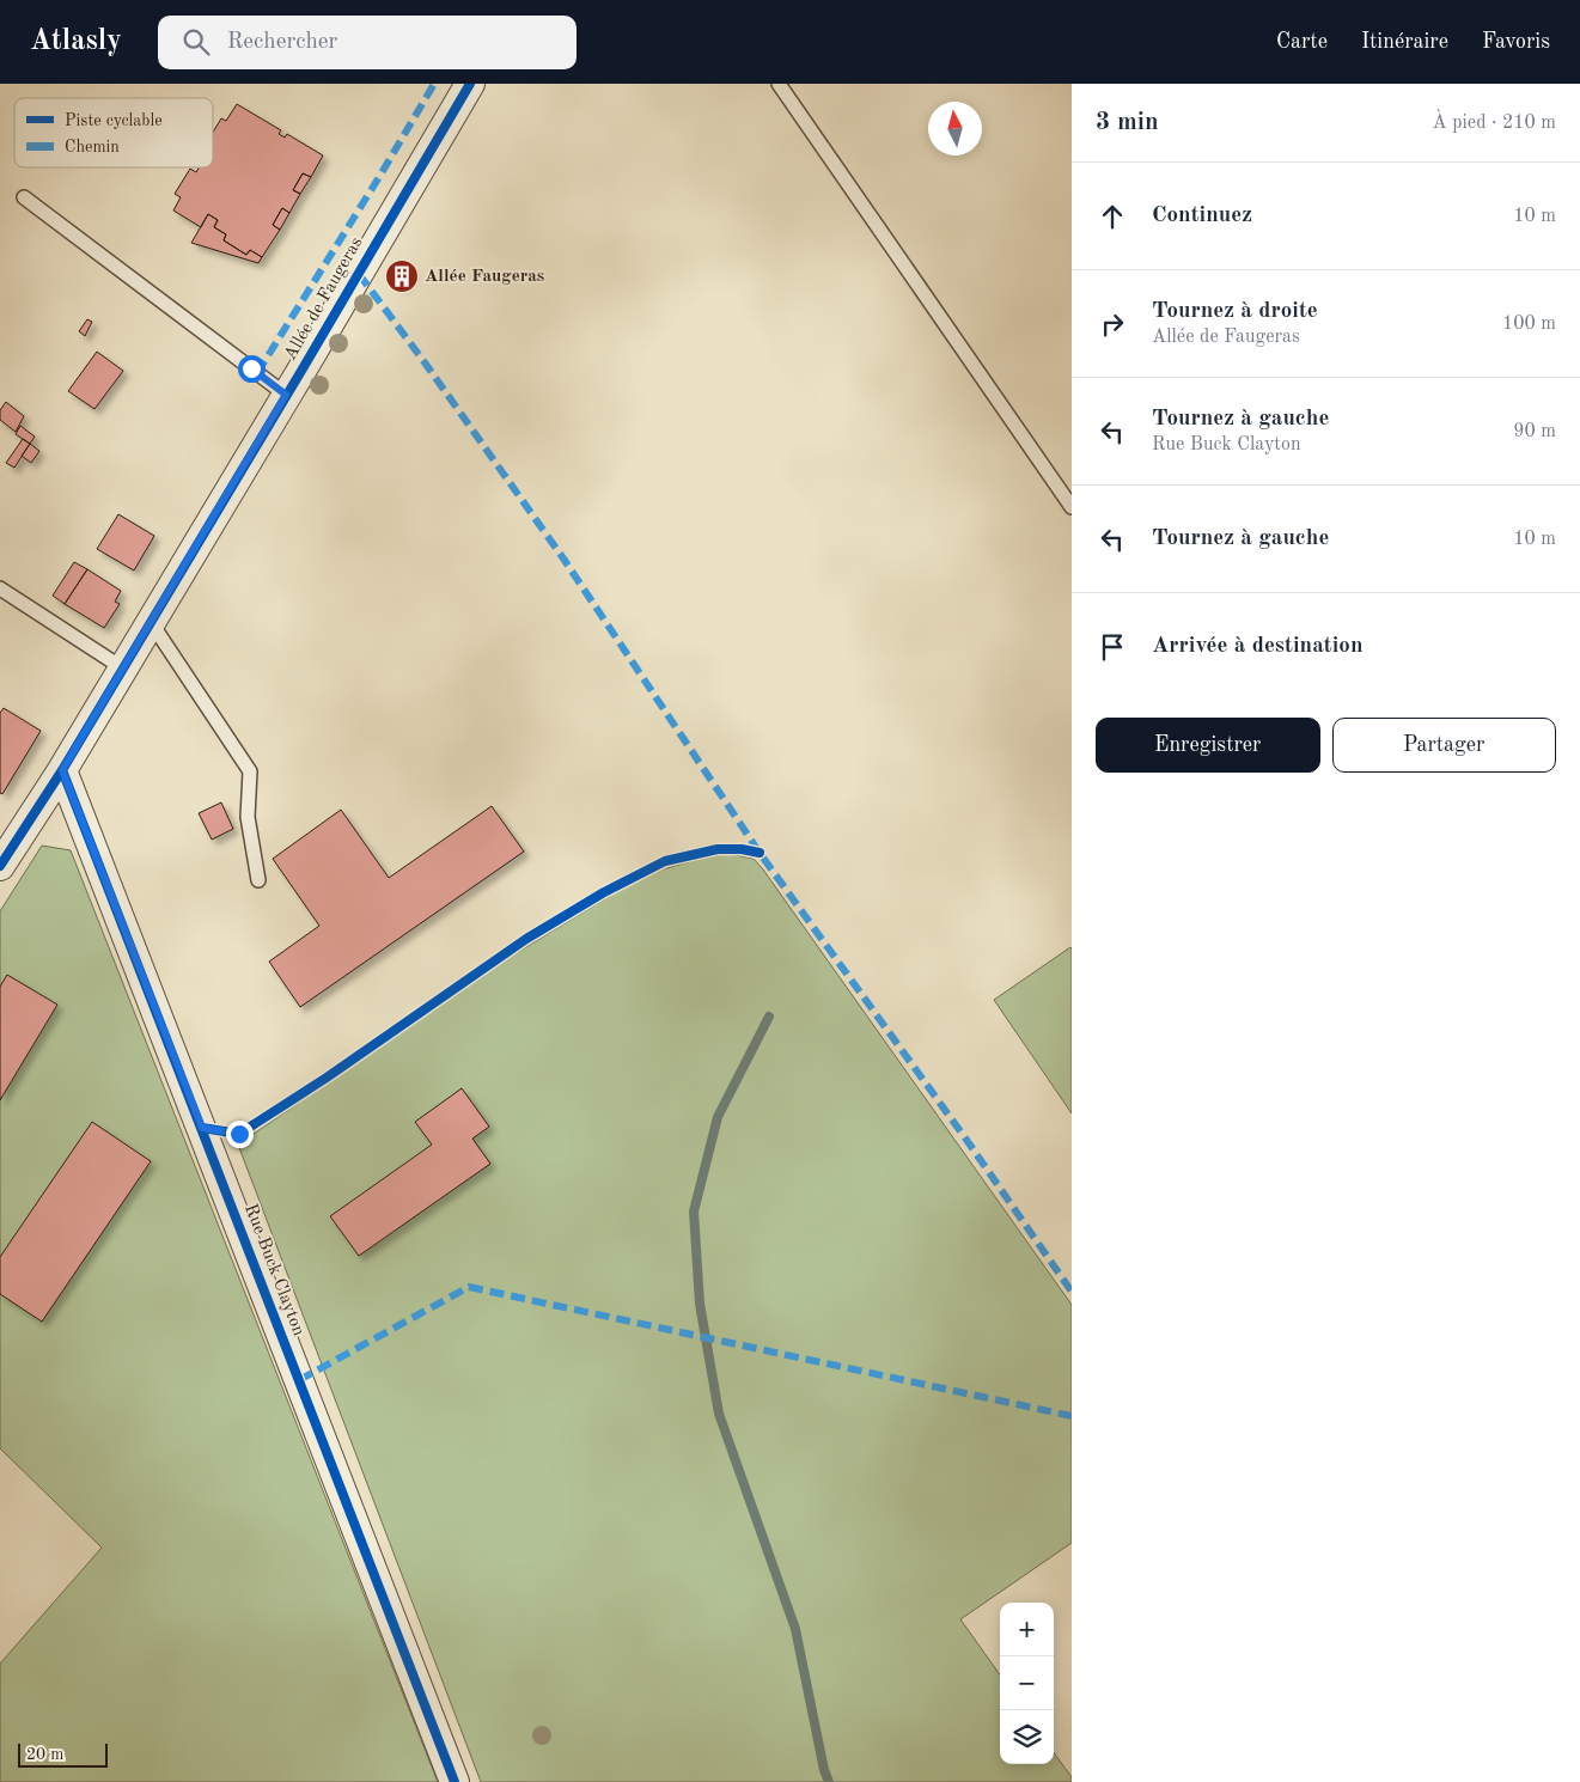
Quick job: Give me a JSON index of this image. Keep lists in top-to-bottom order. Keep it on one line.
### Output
{"streets":{"street":["Allée de Faugeras","Rue Buck Clayton"]},"crossings":[["Allée de Faugeras","Rue Buck Clayton"]],"places":{"building":["Allée Faugeras"]},"legend":["Piste cyclable","Chemin"],"scale_bar":"20 m","north":"top","page":{"header":"Atlasly","search":"Rechercher","nav":["Carte","Itinéraire","Favoris"],"heading":["3 min","À pied · 210 m"],"list":[["Continuez","10 m"],["Tournez à droite","Allée de Faugeras","100 m"],["Tournez à gauche","Rue Buck Clayton","90 m"],["Tournez à gauche","10 m"],"Arrivée à destination"],"buttons":["Enregistrer","Partager"],"map_buttons":["+","−"],"scale":"20 m"}}
